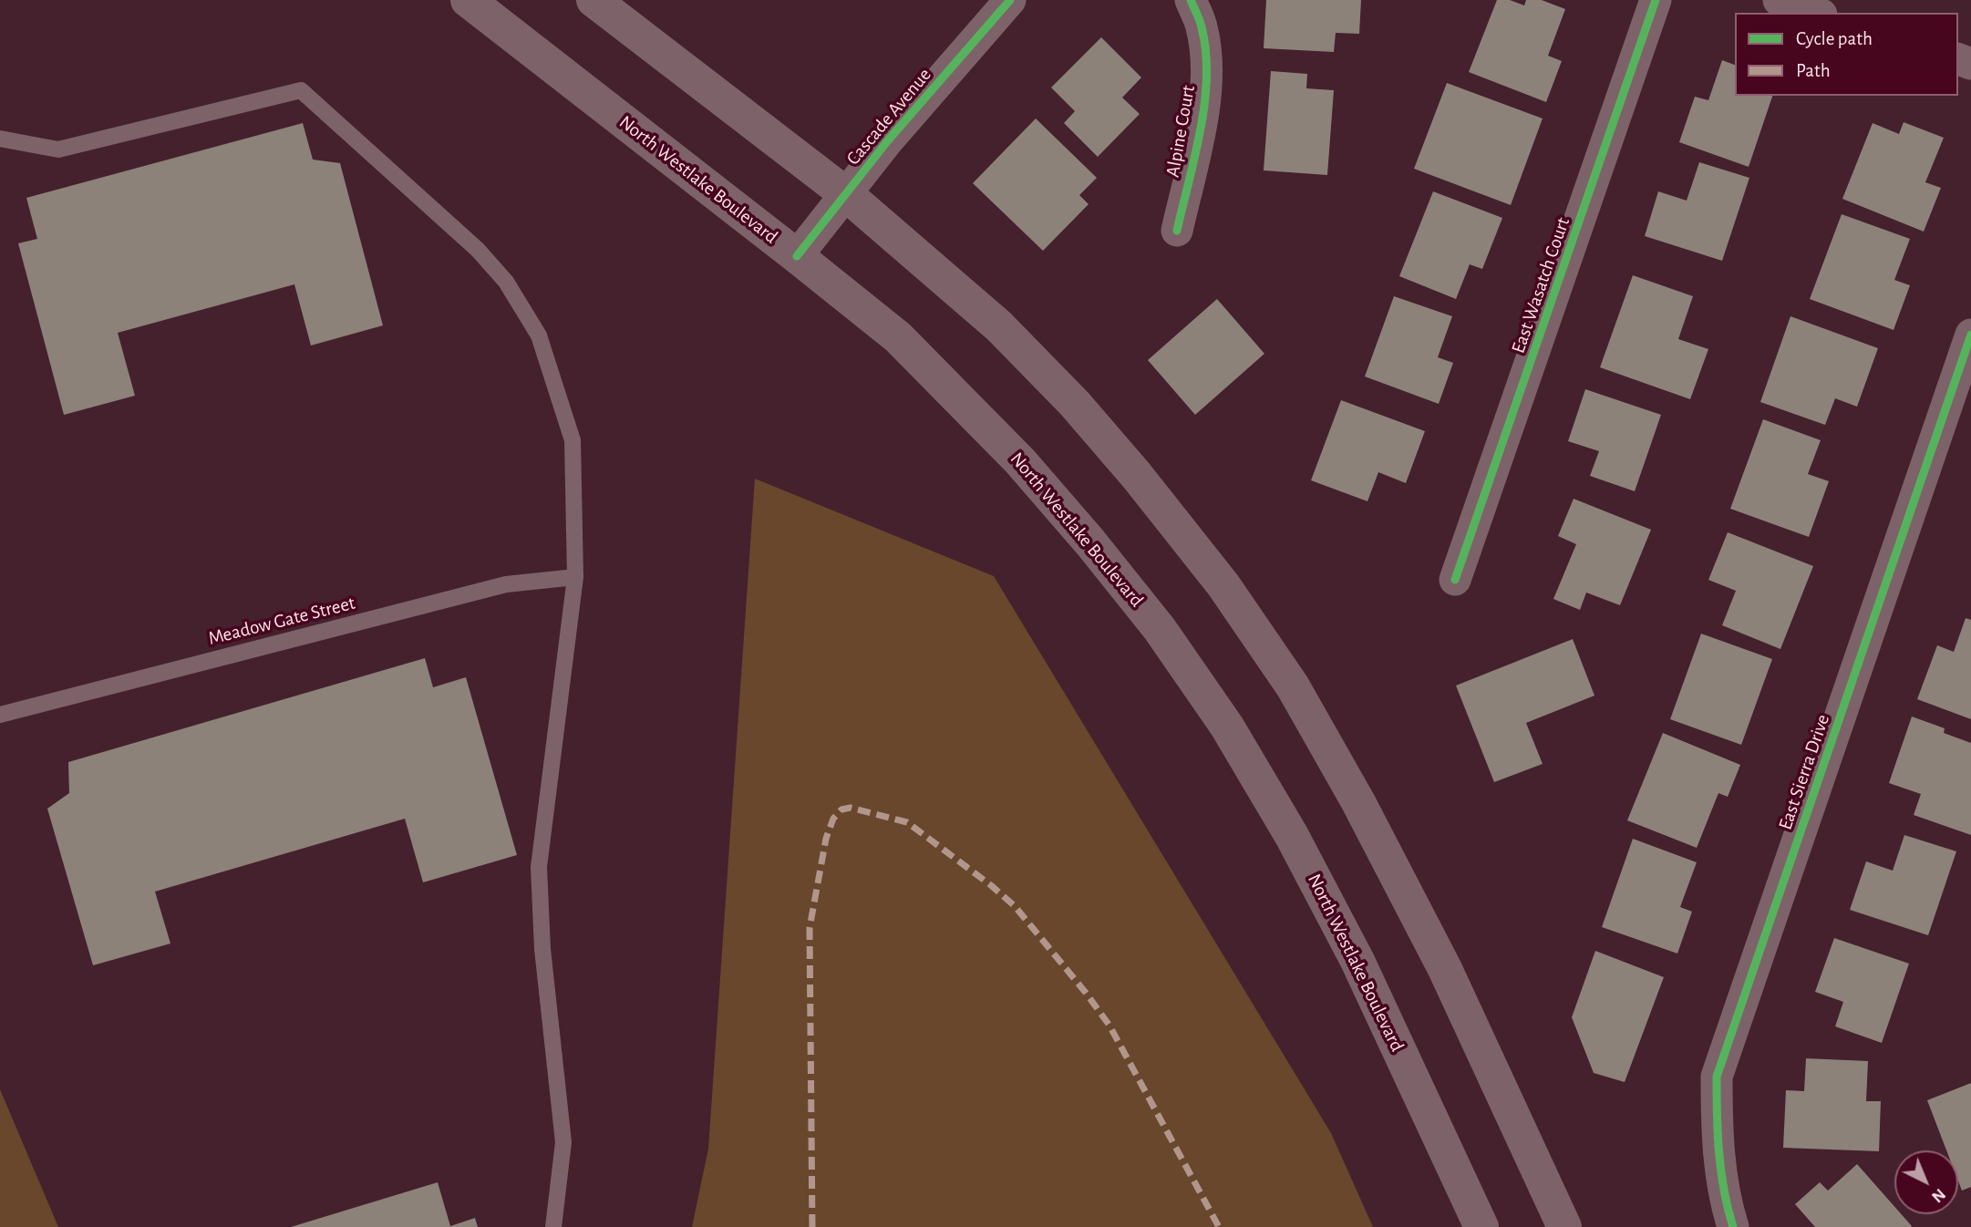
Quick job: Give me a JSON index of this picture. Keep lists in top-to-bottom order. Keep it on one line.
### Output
{"streets":{"main road":["North Westlake Boulevard"],"street":["Cascade Avenue","Alpine Court","East Wasatch Court","East Sierra Drive"],"lane":["Meadow Gate Street"]},"crossings":[["Cascade Avenue","North Westlake Boulevard"]],"legend":["Cycle path","Path"],"north":"bottom right"}
